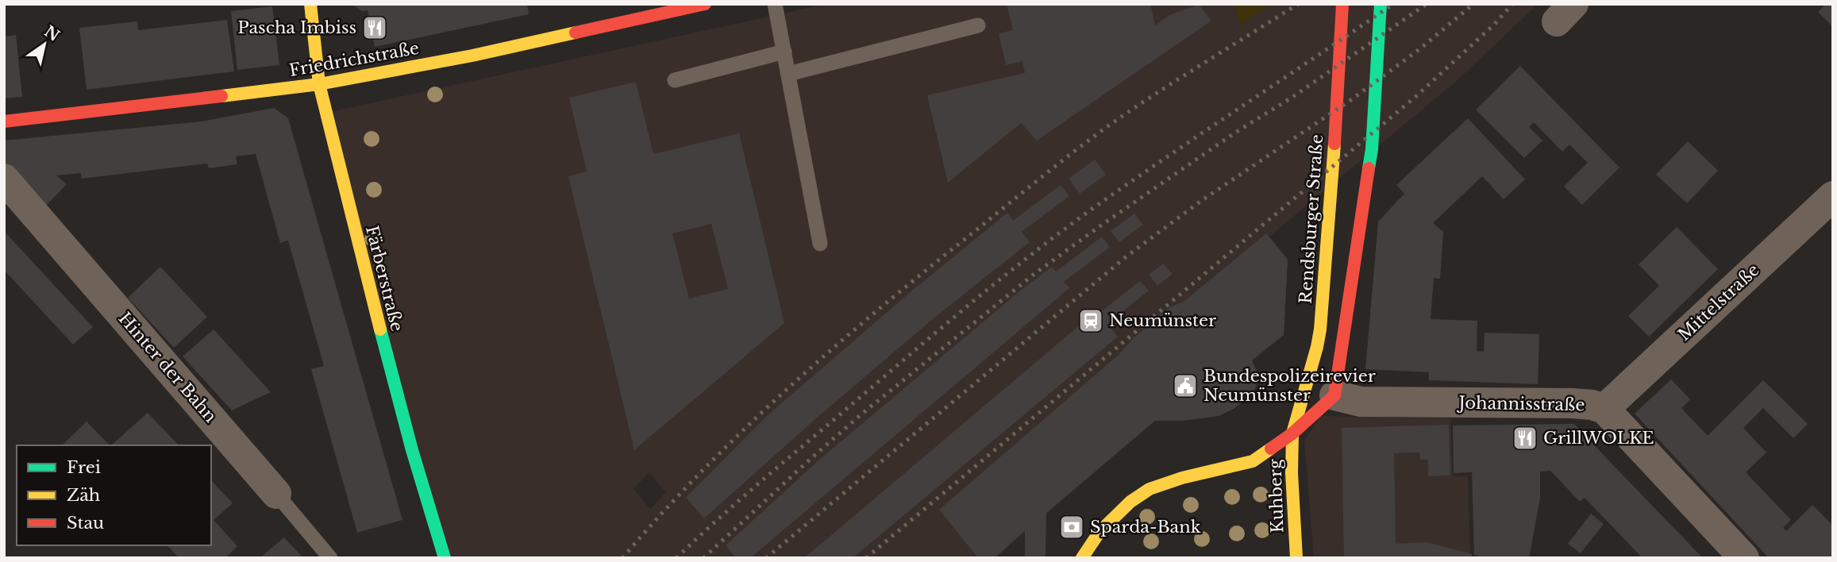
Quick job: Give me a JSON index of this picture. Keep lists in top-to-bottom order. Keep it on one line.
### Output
{"streets":{"street":["Friedrichstraße","Rendsburger Straße","Färberstraße","Mittelstraße","Hinter der Bahn","Johannisstraße","Kuhberg"]},"crossings":[["Friedrichstraße","Färberstraße"],["Rendsburger Straße","Kuhberg"],["Mittelstraße","Johannisstraße"]],"places":{"restaurant":["Pascha Imbiss","GrillWOLKE"],"station":["Neumünster"],"public building":["Bundespolizeirevier Neumünster"],"bank":["Sparda-Bank"]},"legend":["Frei","Zäh","Stau"],"north":"top right"}
